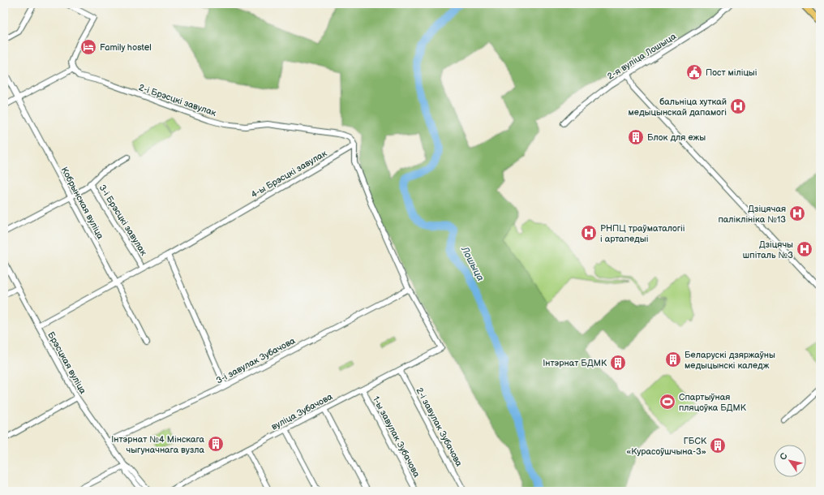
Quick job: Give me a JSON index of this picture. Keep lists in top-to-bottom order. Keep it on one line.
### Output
{"streets":{"street":["2-я вуліца Лошыца","2-і Брэсцкі завулак","4-ы Брэсцкі завулак","Кобрынская вуліца","3-і Брэсцкі завулак","3-і завулак Зубачова","Брэсцкая вуліца","вуліца Зубачова","2-і завулак Зубачова","1-ы завулак Зубачова"]},"crossings":[["2-і Брэсцкі завулак","4-ы Брэсцкі завулак"],["4-ы Брэсцкі завулак","Кобрынская вуліца"],["4-ы Брэсцкі завулак","3-і Брэсцкі завулак"],["4-ы Брэсцкі завулак","Брэсцкая вуліца"],["Кобрынская вуліца","3-і Брэсцкі завулак"],["3-і завулак Зубачова","Брэсцкая вуліца"],["3-і завулак Зубачова","вуліца Зубачова"],["вуліца Зубачова","2-і завулак Зубачова"],["вуліца Зубачова","1-ы завулак Зубачова"]],"water":["Лошыца"],"places":{"hotel":["Family hostel"],"public building":["Пост міліцыі"],"hospital":["бальніца хуткай медыцынскай дапамогі","Дзіцячая паліклініка №13","РНПЦ траўматалогіі і артапедыі","Дзіцячы шпіталь №3"],"building":["Блок для ежы","Беларускі дзяржаўны медыцынскі каледж","Інтэрнат БДМК","Інтэрнат №4 Мінскага чыгуначнага вузла","ГБСК «Курасоўшчына-3»"],"sports":["Спартыўная пляцоўка БДМК"]},"north":"top left"}
